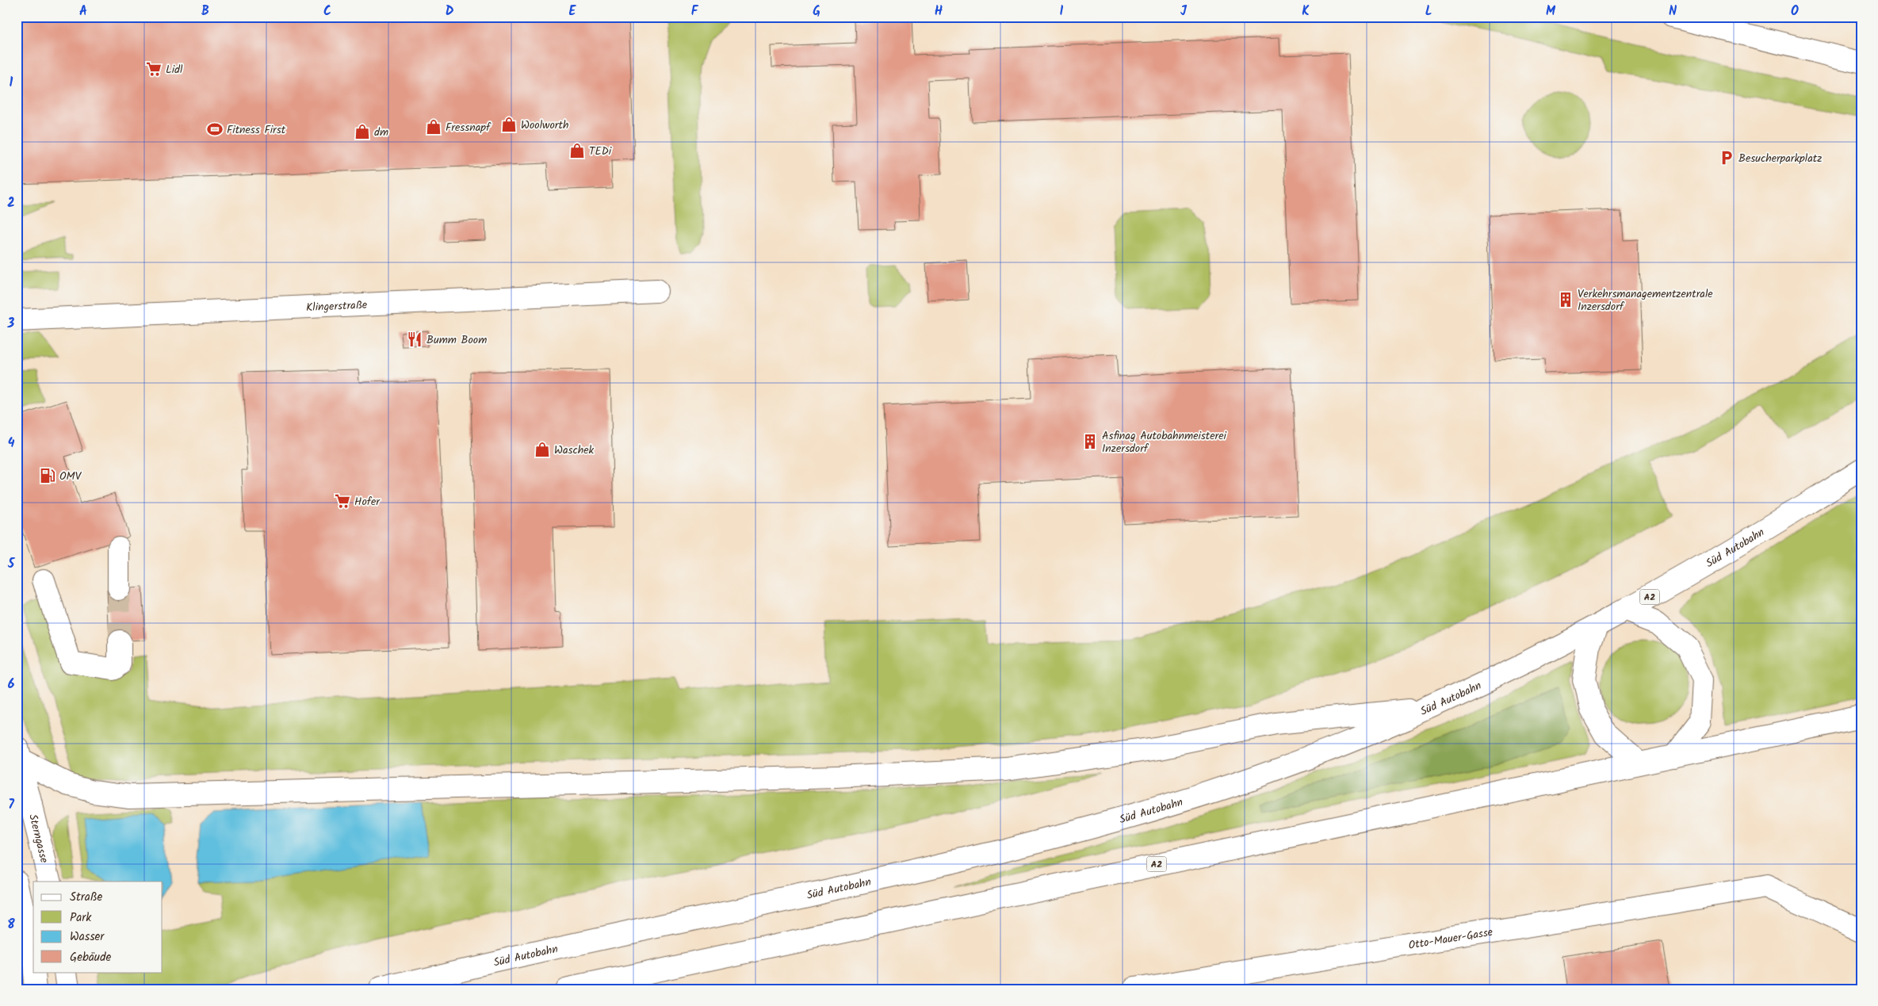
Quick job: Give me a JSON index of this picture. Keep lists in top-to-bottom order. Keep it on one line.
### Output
{"streets":{"main road":["Klingerstraße","Süd Autobahn","A2","Sterngasse","Otto-Mauer-Gasse"]},"crossings":[["Süd Autobahn","A2"]],"places":{"supermarket":["Lidl","Hofer"],"shop":["Woolworth","Fressnapf","dm","TEDi","Waschek"],"sports":["Fitness First"],"parking":["Besucherparkplatz"],"building":["Verkehrsmanagementzentrale Inzersdorf","Asfinag Autobahnmeisterei Inzersdorf"],"restaurant":["Bumm Boom"],"fuel station":["OMV"]},"legend":["Straße","Park","Wasser","Gebäude"],"grid":{"columns":["A","B","C","D","E","F","G","H","I","J","K","L","M","N","O"],"rows":["1","2","3","4","5","6","7","8"]}}
